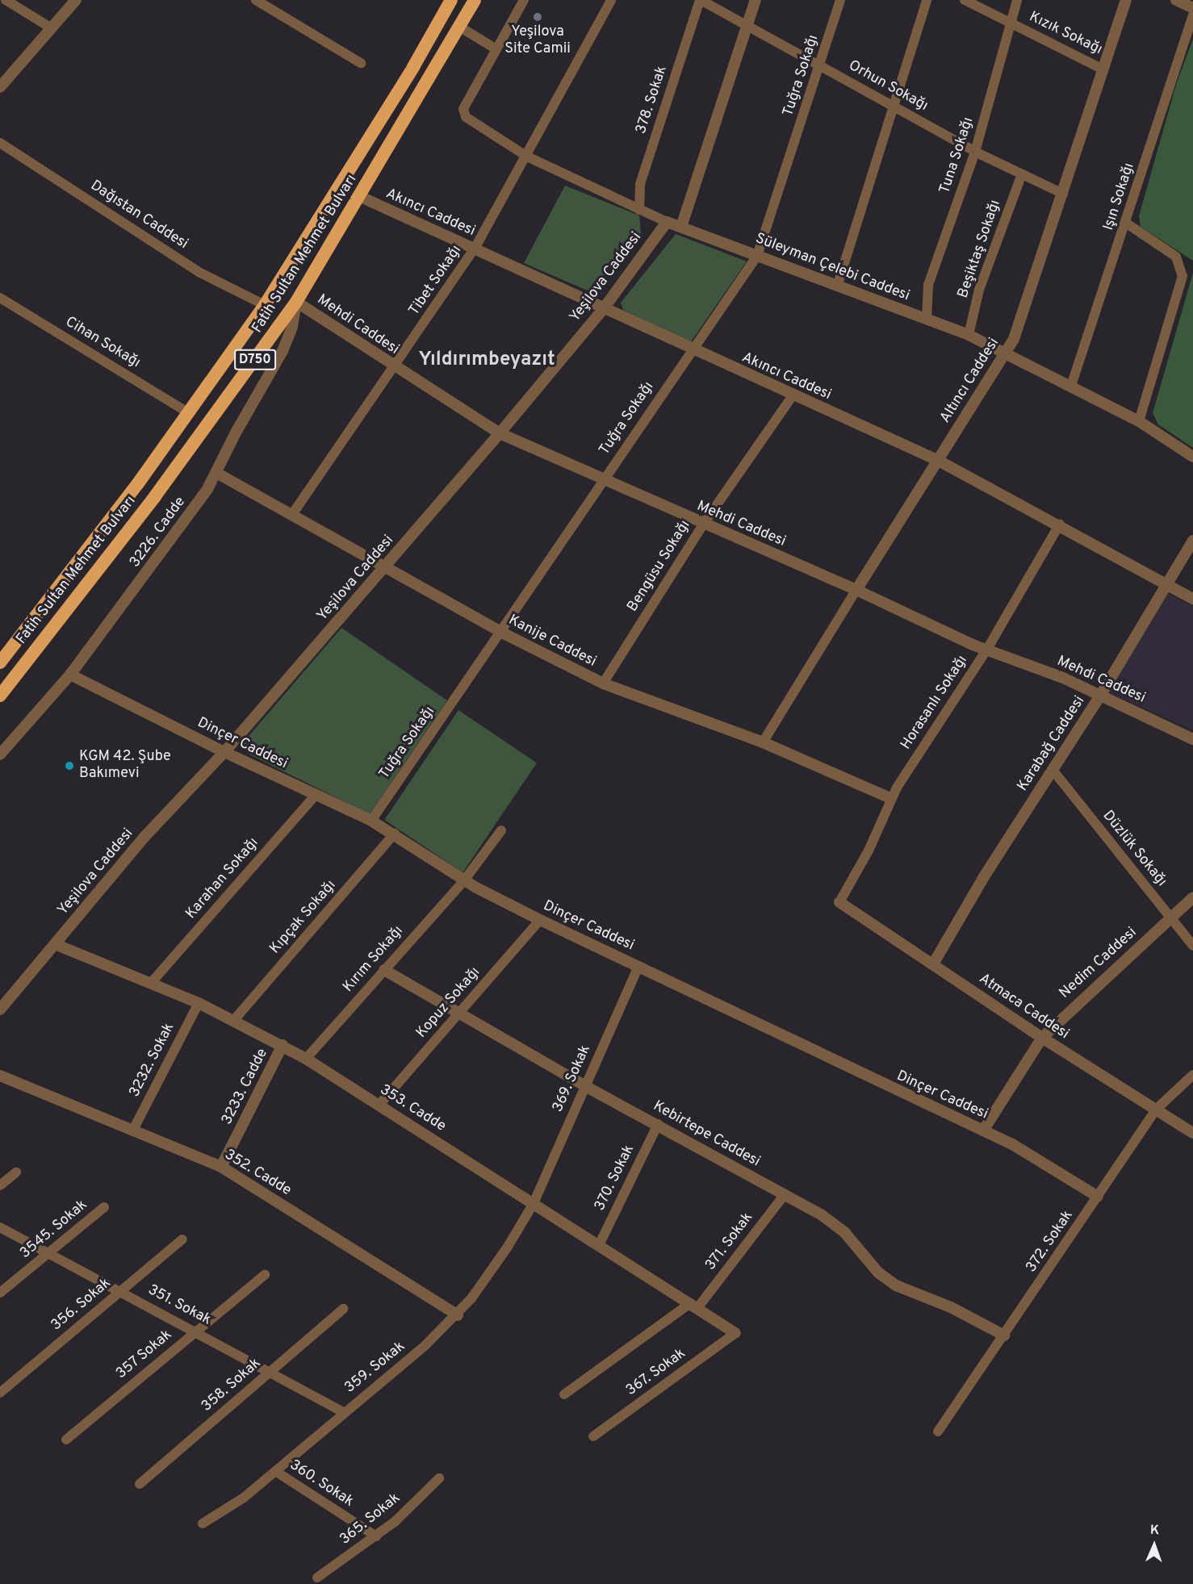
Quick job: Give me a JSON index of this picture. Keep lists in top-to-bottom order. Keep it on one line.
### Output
{"streets":{"highway":["Fatih Sultan Mehmet Bulvarı","D750"],"street":["Kızık Sokağı","Tuğra Sokağı","Orhun Sokağı","378. Sokak","Tuna Sokağı","Işın Sokağı","Akıncı Caddesi","Dağıstan Caddesi","Beşiktaş Sokağı","Süleyman Çelebi Caddesi","Yeşilova Caddesi","Tibet Sokağı","Mehdi Caddesi","Cihan Sokağı","Altıncı Caddesi","3226. Cadde","Bengüsu Sokağı","Kanije Caddesi","Horasanlı Sokağı","Dinçer Caddesi","Karabağ Caddesi","Düzlük Sokağı","Karahan Sokağı","Kıpçak Sokağı","Kırım Sokağı","Nedim Caddesi","Kopuz Sokağı","Atmaca Caddesi","3232. Sokak","369. Sokak","3233. Cadde","353. Cadde","Kebirtepe Caddesi","352. Cadde","370. Sokak","3545. Sokak","371. Sokak","372. Sokak","356. Sokak","351. Sokak","357 Sokak","359. Sokak","367. Sokak","358. Sokak","360. Sokak","365. Sokak"]},"crossings":[["Kızık Sokağı","Tuna Sokağı"],["Kızık Sokağı","Altıncı Caddesi"],["Tuğra Sokağı","Orhun Sokağı"],["Tuğra Sokağı","Akıncı Caddesi"],["Tuğra Sokağı","Süleyman Çelebi Caddesi"],["Tuğra Sokağı","Mehdi Caddesi"],["Tuğra Sokağı","Kanije Caddesi"],["Tuğra Sokağı","Dinçer Caddesi"],["Orhun Sokağı","378. Sokak"],["Orhun Sokağı","Tuna Sokağı"],["Orhun Sokağı","Beşiktaş Sokağı"],["Orhun Sokağı","Altıncı Caddesi"],["378. Sokak","Süleyman Çelebi Caddesi"],["Tuna Sokağı","Süleyman Çelebi Caddesi"],["Işın Sokağı","Süleyman Çelebi Caddesi"],["Akıncı Caddesi","Fatih Sultan Mehmet Bulvarı"],["Akıncı Caddesi","Yeşilova Caddesi"],["Akıncı Caddesi","Tibet Sokağı"],["Akıncı Caddesi","Altıncı Caddesi"],["Akıncı Caddesi","Bengüsu Sokağı"],["Akıncı Caddesi","Horasanlı Sokağı"],["Akıncı Caddesi","Karabağ Caddesi"],["Dağıstan Caddesi","Fatih Sultan Mehmet Bulvarı"],["Beşiktaş Sokağı","Süleyman Çelebi Caddesi"],["Fatih Sultan Mehmet Bulvarı","Mehdi Caddesi"],["Fatih Sultan Mehmet Bulvarı","Cihan Sokağı"],["Fatih Sultan Mehmet Bulvarı","3226. Cadde"],["Süleyman Çelebi Caddesi","Yeşilova Caddesi"],["Süleyman Çelebi Caddesi","Tibet Sokağı"],["Süleyman Çelebi Caddesi","Altıncı Caddesi"],["Yeşilova Caddesi","Mehdi Caddesi"],["Yeşilova Caddesi","Kanije Caddesi"],["Yeşilova Caddesi","Dinçer Caddesi"],["Yeşilova Caddesi","353. Cadde"],["Tibet Sokağı","Mehdi Caddesi"],["Tibet Sokağı","Kanije Caddesi"],["Mehdi Caddesi","Altıncı Caddesi"],["Mehdi Caddesi","3226. Cadde"],["Mehdi Caddesi","Bengüsu Sokağı"],["Mehdi Caddesi","Horasanlı Sokağı"],["Mehdi Caddesi","Karabağ Caddesi"],["Altıncı Caddesi","Kanije Caddesi"],["3226. Cadde","Kanije Caddesi"],["3226. Cadde","Dinçer Caddesi"],["Bengüsu Sokağı","Kanije Caddesi"],["Kanije Caddesi","Horasanlı Sokağı"],["Horasanlı Sokağı","Atmaca Caddesi"],["Dinçer Caddesi","Karahan Sokağı"],["Dinçer Caddesi","Kıpçak Sokağı"],["Dinçer Caddesi","Kırım Sokağı"],["Dinçer Caddesi","Nedim Caddesi"],["Dinçer Caddesi","Kopuz Sokağı"],["Dinçer Caddesi","369. Sokak"],["Dinçer Caddesi","372. Sokak"],["Karabağ Caddesi","Düzlük Sokağı"],["Karabağ Caddesi","Atmaca Caddesi"],["Düzlük Sokağı","Nedim Caddesi"],["Karahan Sokağı","353. Cadde"],["Kıpçak Sokağı","353. Cadde"],["Kırım Sokağı","353. Cadde"],["Kırım Sokağı","Kebirtepe Caddesi"],["Nedim Caddesi","Atmaca Caddesi"],["Kopuz Sokağı","353. Cadde"],["Kopuz Sokağı","Kebirtepe Caddesi"],["Atmaca Caddesi","372. Sokak"],["3232. Sokak","353. Cadde"],["3232. Sokak","352. Cadde"],["369. Sokak","353. Cadde"],["369. Sokak","Kebirtepe Caddesi"],["369. Sokak","359. Sokak"],["3233. Cadde","353. Cadde"],["3233. Cadde","352. Cadde"],["353. Cadde","370. Sokak"],["353. Cadde","371. Sokak"],["353. Cadde","359. Sokak"],["353. Cadde","367. Sokak"],["Kebirtepe Caddesi","370. Sokak"],["Kebirtepe Caddesi","371. Sokak"],["Kebirtepe Caddesi","372. Sokak"],["352. Cadde","359. Sokak"],["3545. Sokak","351. Sokak"],["356. Sokak","351. Sokak"],["351. Sokak","357 Sokak"],["351. Sokak","359. Sokak"],["351. Sokak","358. Sokak"],["359. Sokak","360. Sokak"],["360. Sokak","365. Sokak"]],"districts":["Yıldırımbeyazıt"],"places":["Yeşilova Site Camii","KGM 42. Şube Bakımevi"],"north":"top"}
